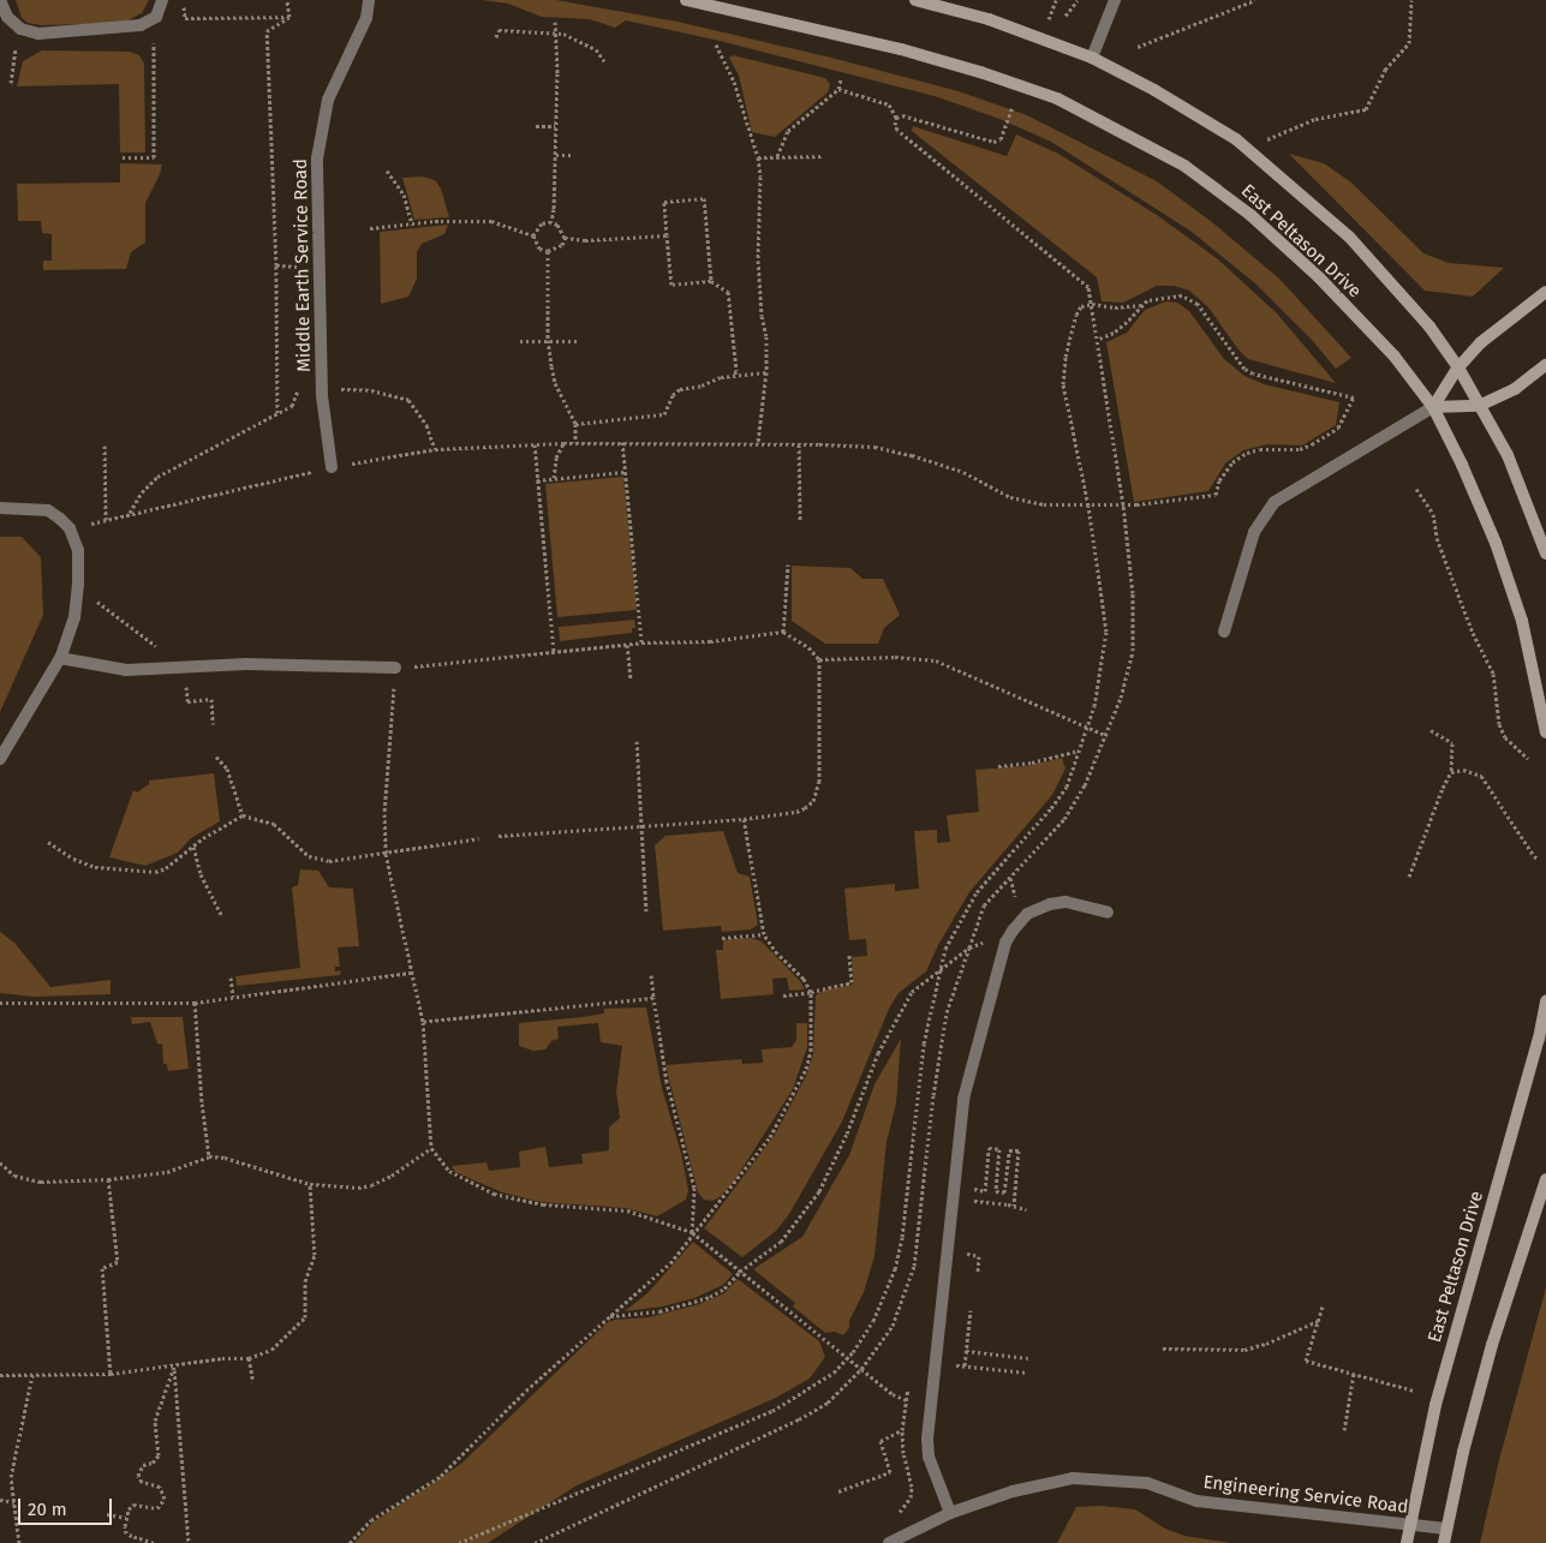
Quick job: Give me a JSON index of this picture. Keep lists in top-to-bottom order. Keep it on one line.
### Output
{"streets":{"main road":["East Peltason Drive"],"street":["Middle Earth Service Road","Engineering Service Road"]},"crossings":[["East Peltason Drive","Engineering Service Road"]],"scale_bar":"20 m"}
